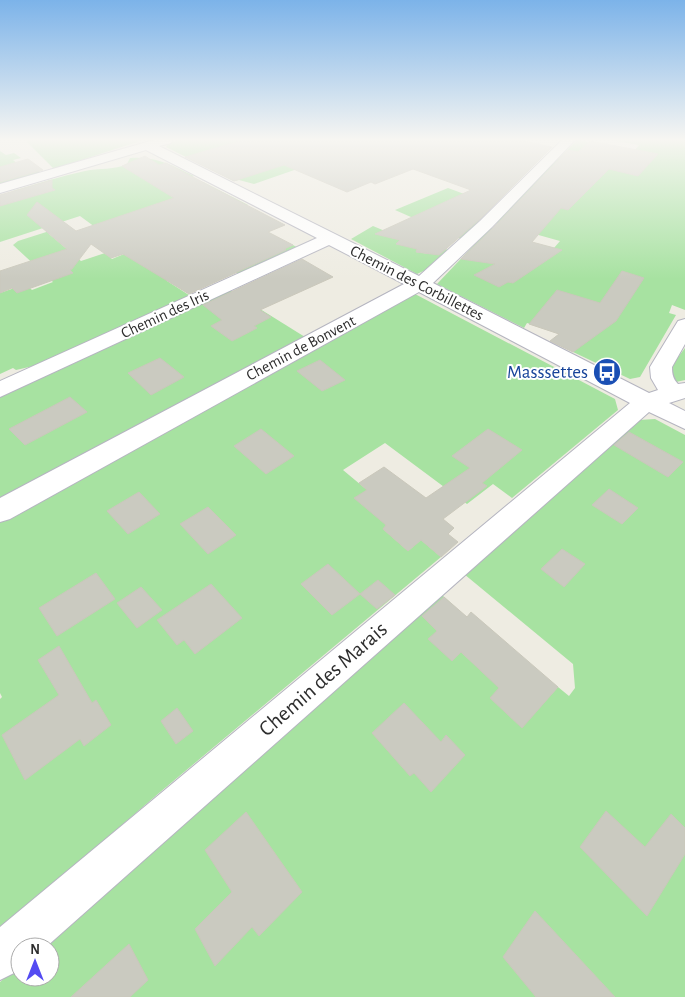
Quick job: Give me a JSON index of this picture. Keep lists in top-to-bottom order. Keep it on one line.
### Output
{"streets":{"street":["Chemin des Corbillettes","Chemin des Iris","Chemin de Bonvent","Chemin des Marais"]},"crossings":[["Chemin des Corbillettes","Chemin des Iris"],["Chemin des Corbillettes","Chemin de Bonvent"],["Chemin des Corbillettes","Chemin des Marais"]],"places":{"bus stop":["Masssettes"]},"north":"top"}
